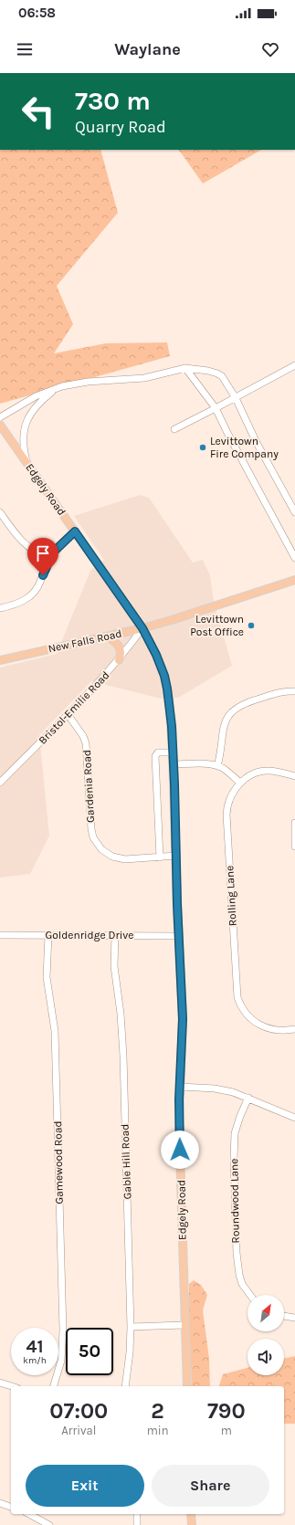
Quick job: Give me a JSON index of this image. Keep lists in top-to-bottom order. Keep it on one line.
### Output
{"streets":{"main road":["Edgely Road","New Falls Road"],"street":["Bristol-Emilie Road","Gardenia Road","Rolling Lane","Goldenridge Drive","Gable Hill Road","Gamewood Road","Roundwood Lane"]},"crossings":[["Edgely Road","New Falls Road"],["Edgely Road","Bristol-Emilie Road"],["Edgely Road","Gardenia Road"],["Edgely Road","Goldenridge Drive"],["New Falls Road","Bristol-Emilie Road"],["Bristol-Emilie Road","Gardenia Road"],["Goldenridge Drive","Gable Hill Road"],["Goldenridge Drive","Gamewood Road"]],"places":["Levittown Fire Company","Levittown Post Office"],"north":"top right","page":{"status":"06:58","header":"Waylane","turn":["730 m","Quarry Road"],"speed":"41 km/h","limit":"50","eta":["07:00","Arrival","2","min","790","m"],"buttons":["Exit","Share"]}}
